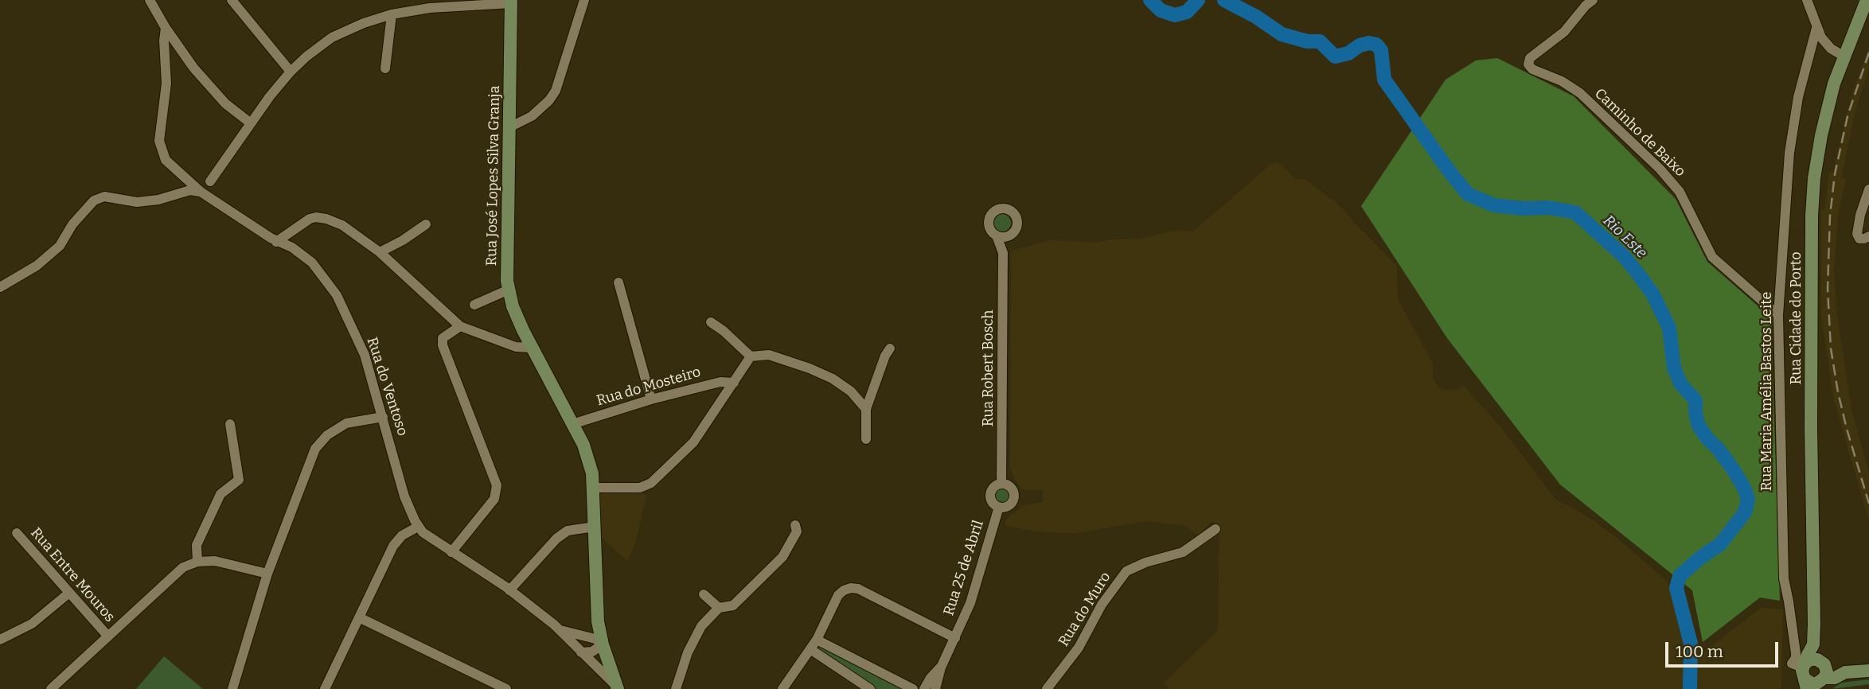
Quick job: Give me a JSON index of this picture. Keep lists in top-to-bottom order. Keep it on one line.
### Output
{"streets":{"main road":["Rua José Lopes Silva Granja","Rua Cidade do Porto"],"street":["Caminho de Baixo","Rua Robert Bosch","Rua do Ventoso","Rua do Mosteiro","Rua Maria Amélia Bastos Leite","Rua 25 de Abril","Rua Entre Mouros","Rua do Muro"]},"crossings":[["Caminho de Baixo","Rua Maria Amélia Bastos Leite"],["Rua José Lopes Silva Granja","Rua do Mosteiro"],["Rua Cidade do Porto","Rua Maria Amélia Bastos Leite"],["Rua Robert Bosch","Rua 25 de Abril"]],"water":["Rio Este"],"scale_bar":"100 m"}
